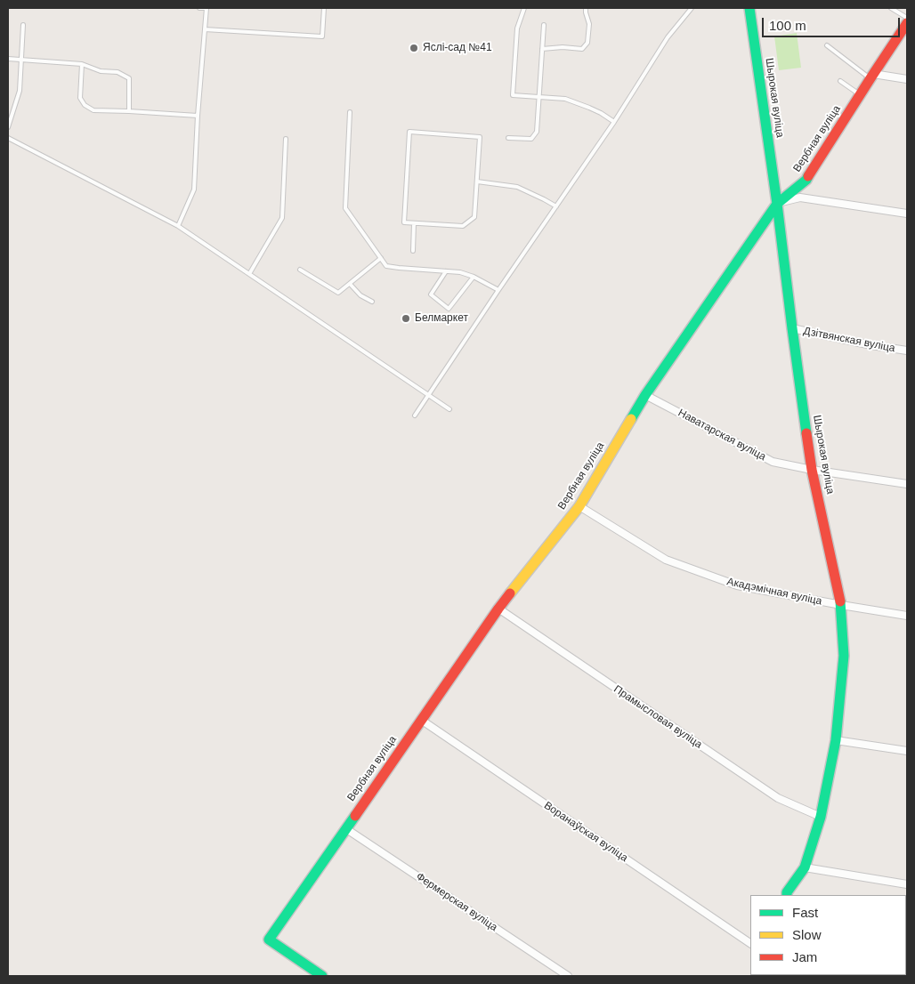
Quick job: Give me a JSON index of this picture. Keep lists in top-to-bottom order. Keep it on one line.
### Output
{"streets":{"street":["Шырокая вуліца","Вербная вуліца","Дзітвянская вуліца","Наватарская вуліца","Акадэмічная вуліца","Прамысловая вуліца","Воранаўская вуліца","Фермерская вуліца"]},"crossings":[["Шырокая вуліца","Вербная вуліца"],["Шырокая вуліца","Дзітвянская вуліца"],["Шырокая вуліца","Наватарская вуліца"],["Шырокая вуліца","Акадэмічная вуліца"],["Шырокая вуліца","Прамысловая вуліца"],["Вербная вуліца","Наватарская вуліца"],["Вербная вуліца","Акадэмічная вуліца"],["Вербная вуліца","Прамысловая вуліца"],["Вербная вуліца","Воранаўская вуліца"],["Вербная вуліца","Фермерская вуліца"]],"places":["Яслі-сад №41","Белмаркет"],"legend":["Fast","Slow","Jam"],"scale_bar":"100 m"}
